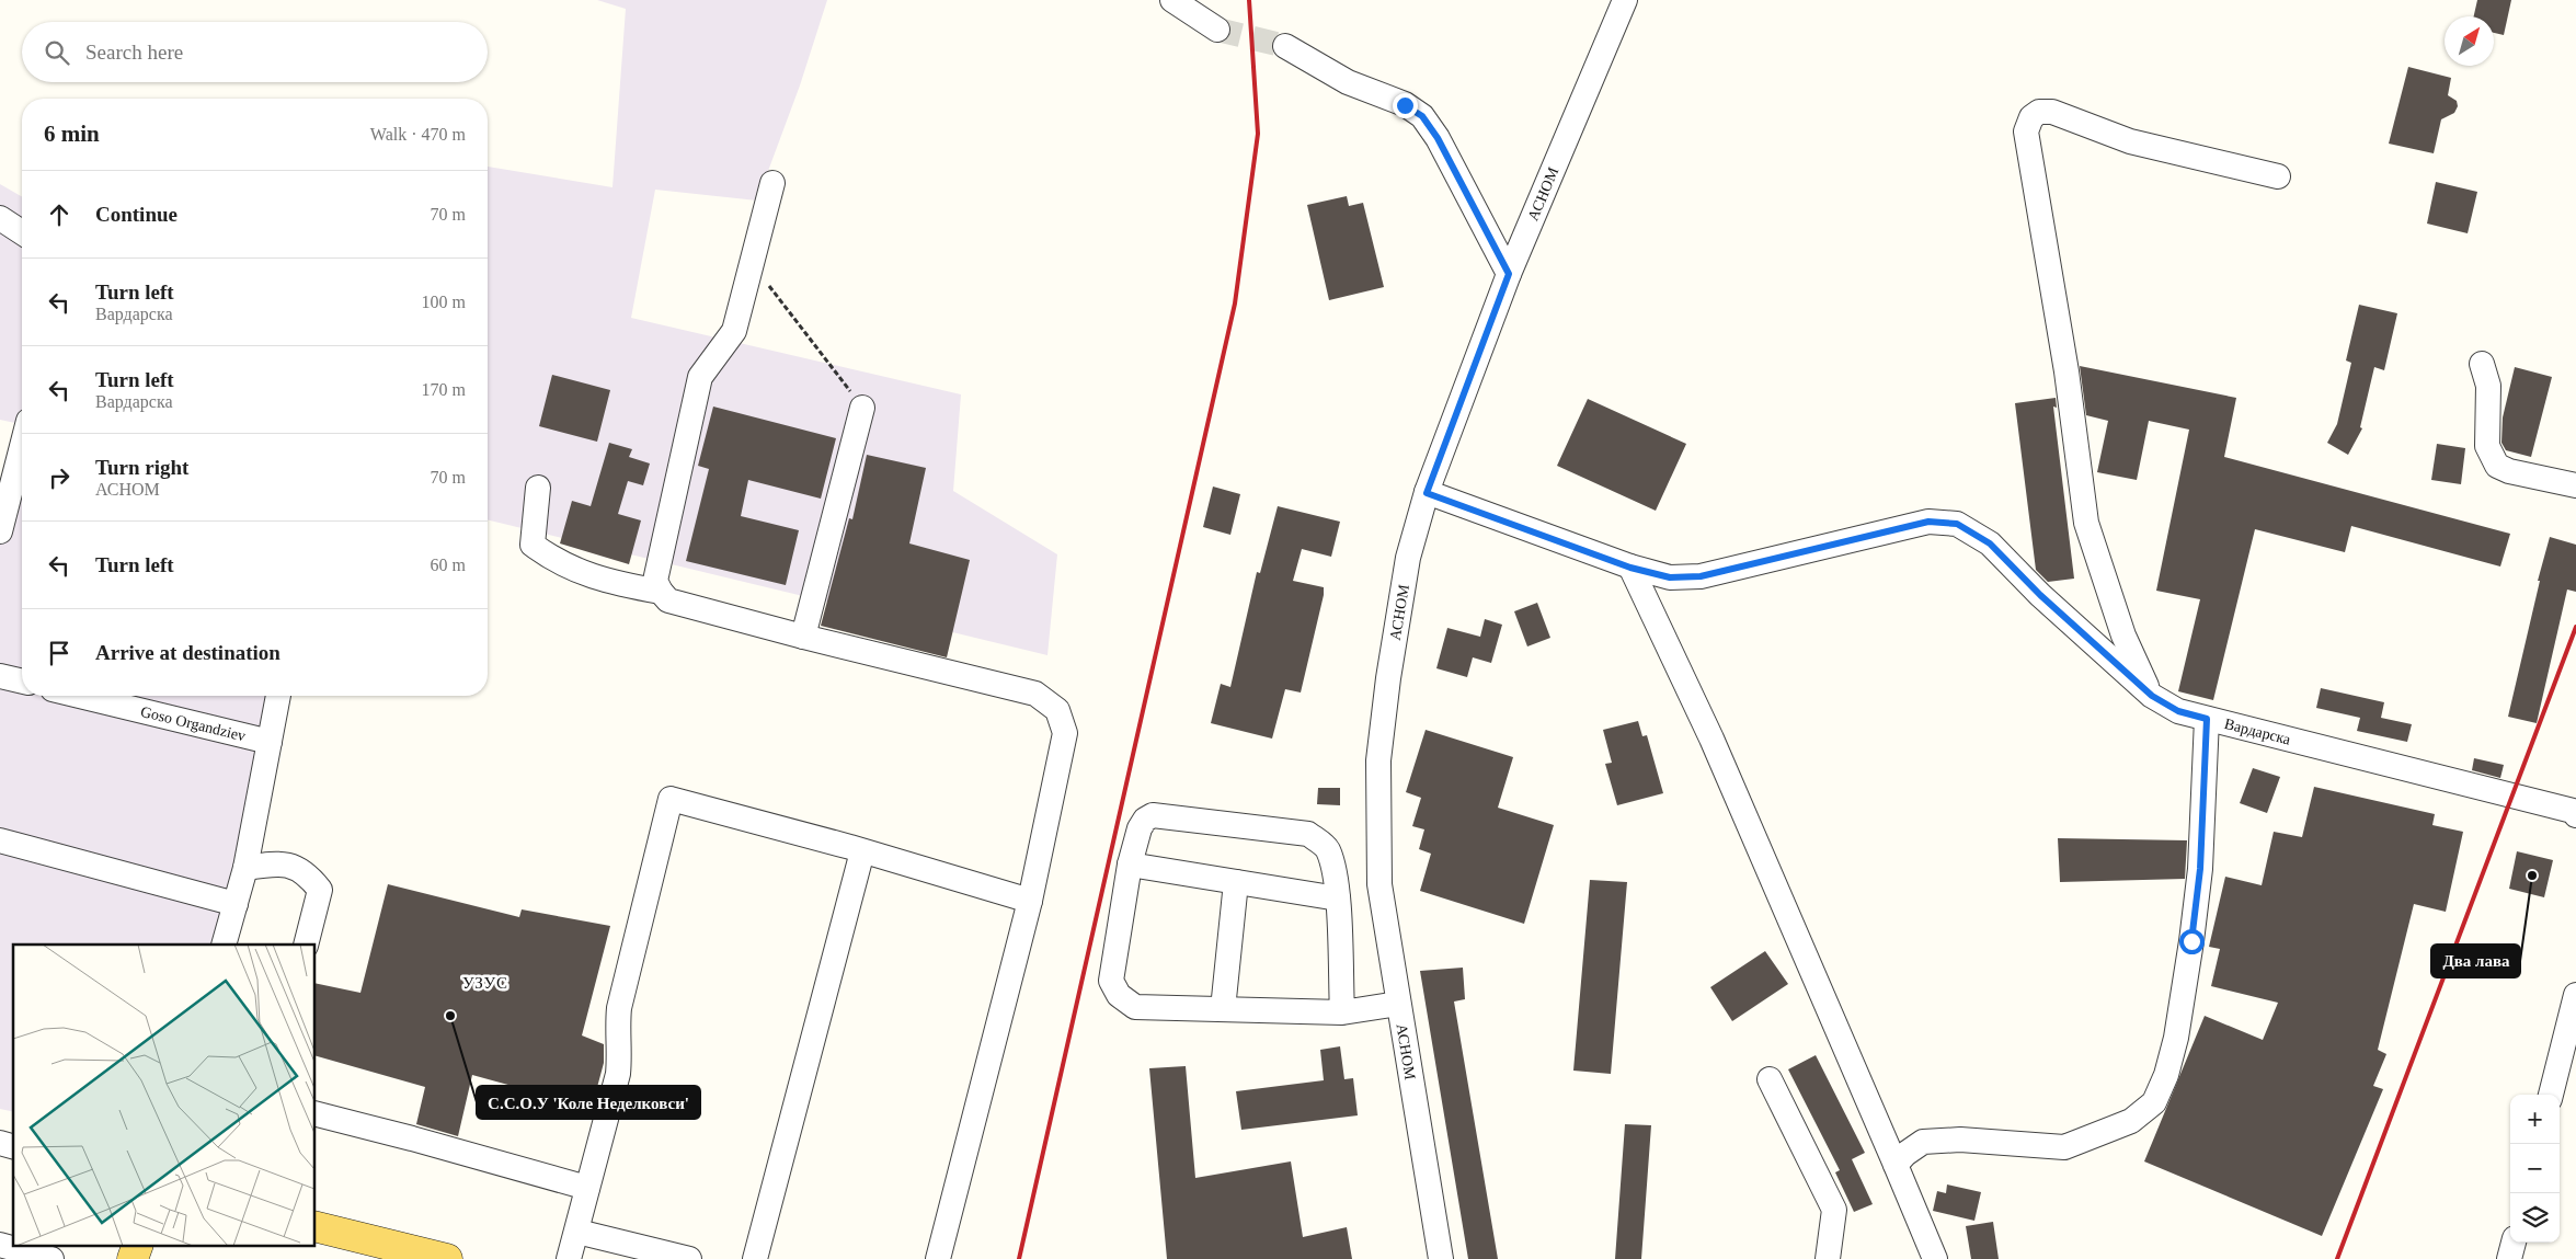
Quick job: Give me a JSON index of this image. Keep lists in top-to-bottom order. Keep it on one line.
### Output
{"streets":{"street":["АСНОМ","Goso Organdziev","Вардарска"]},"crossings":[["АСНОМ","Вардарска"]],"districts":["УЗУС"],"places":["Два лава","С.С.О.У 'Коле Неделковси'"],"north":"top right","page":{"search":"Search here","heading":["6 min","Walk · 470 m"],"list":[["Continue","70 m"],["Turn left","Вардарска","100 m"],["Turn left","Вардарска","170 m"],["Turn right","АСНОМ","70 m"],["Turn left","60 m"],"Arrive at destination"],"map_buttons":["+","−"]}}
